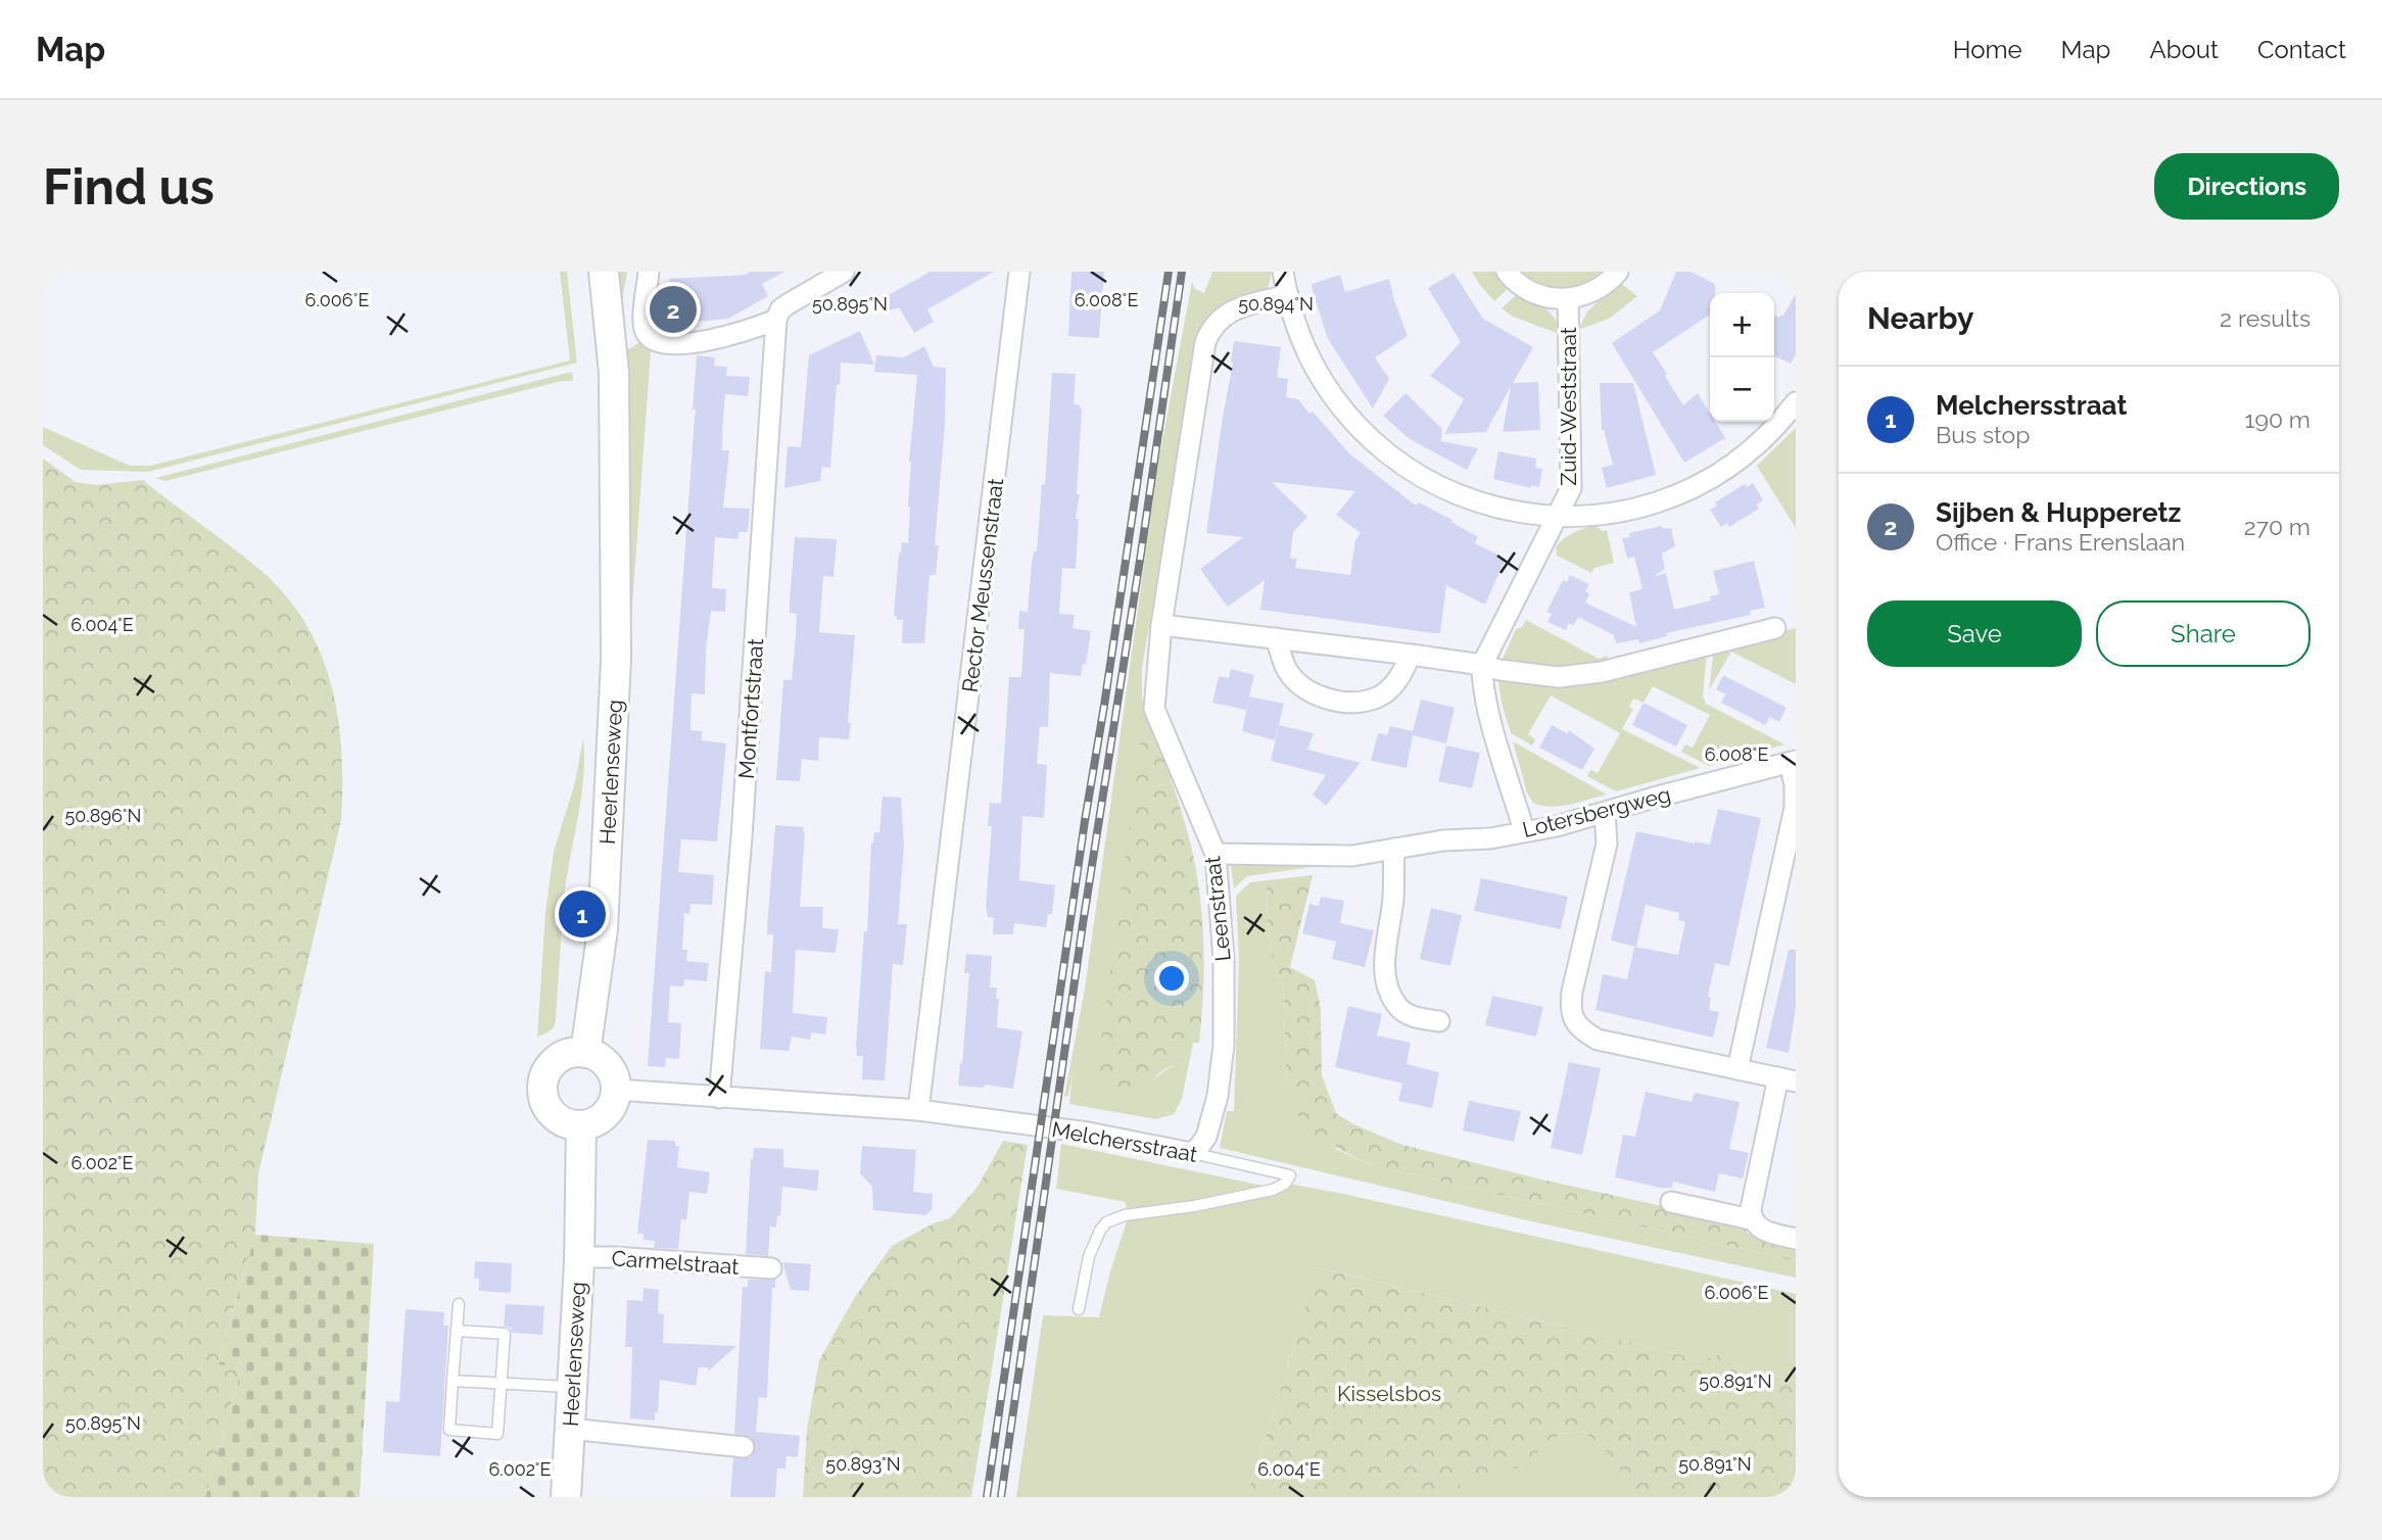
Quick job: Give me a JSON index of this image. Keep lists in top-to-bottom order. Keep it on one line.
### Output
{"streets":{"main road":["Heerlenseweg"],"street":["Zuid-Weststraat","Rector Meussenstraat","Montfortstraat","Lotersbergweg","Leenstraat","Melchersstraat","Carmelstraat"]},"crossings":[["Rector Meussenstraat","Melchersstraat"],["Montfortstraat","Melchersstraat"],["Heerlenseweg","Melchersstraat"],["Heerlenseweg","Carmelstraat"],["Lotersbergweg","Leenstraat"],["Leenstraat","Melchersstraat"]],"parks":["Kisselsbos"],"page":{"header":"Map","nav":["Home","Map","About","Contact"],"buttons":["Directions",["Save","Share"]],"title":"Find us","heading":["Nearby","2 results"],"pins":["2","1"],"map_buttons":["+","−"],"list":[{"mark":"1","name":"Melchersstraat","note":"Bus stop","value":"190 m"},{"mark":"2","name":"Sijben & Hupperetz","note":"Office · Frans Erenslaan","value":"270 m"}]},"coordinates":["6.008°E","6.006°E","50.895°N","50.894°N","6.004°E","50.896°N","6.002°E","50.891°N","50.893°N"]}
